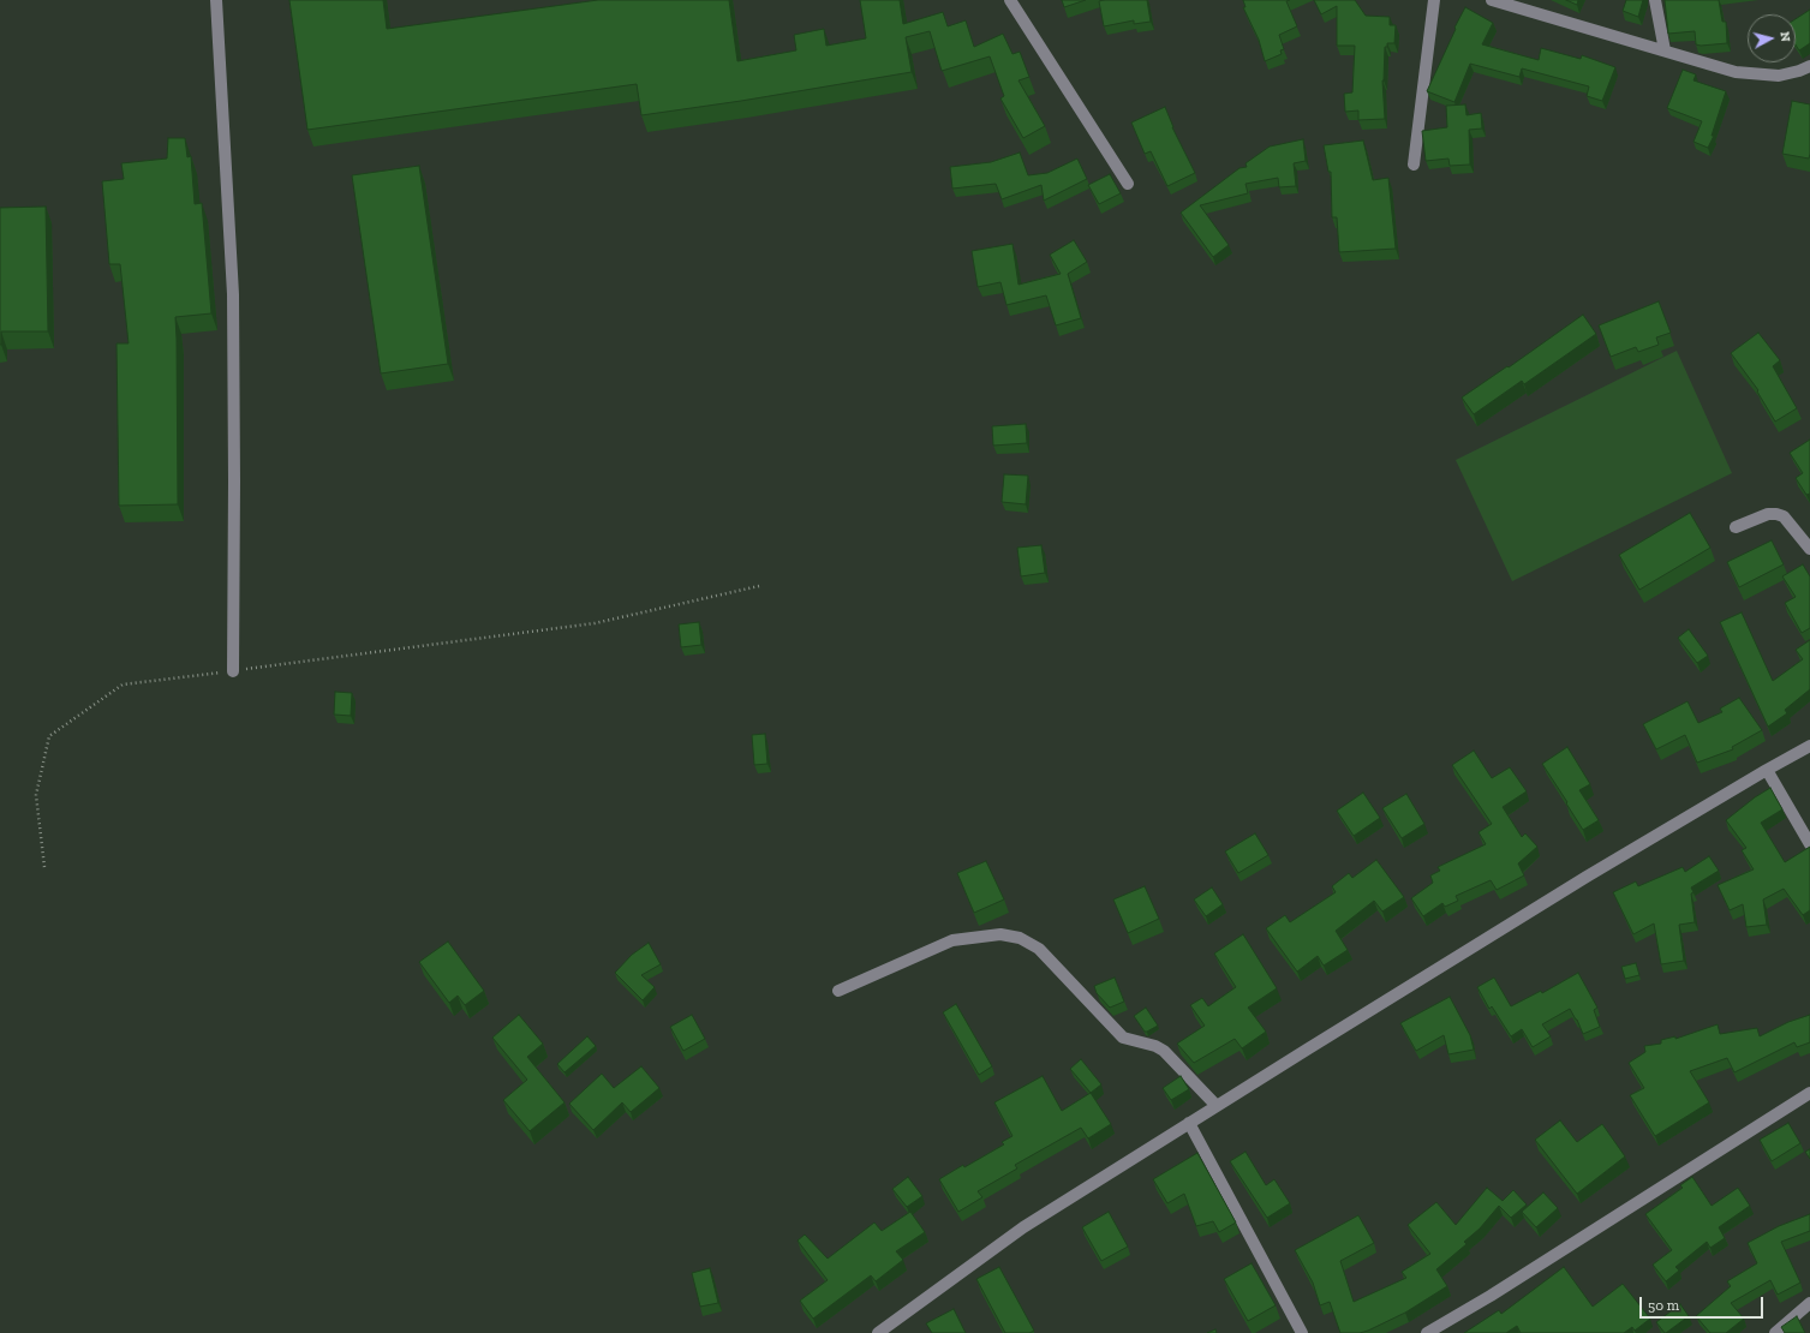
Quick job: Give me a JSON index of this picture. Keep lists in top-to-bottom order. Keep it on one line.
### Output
{"scale_bar":"50 m","north":"right"}
